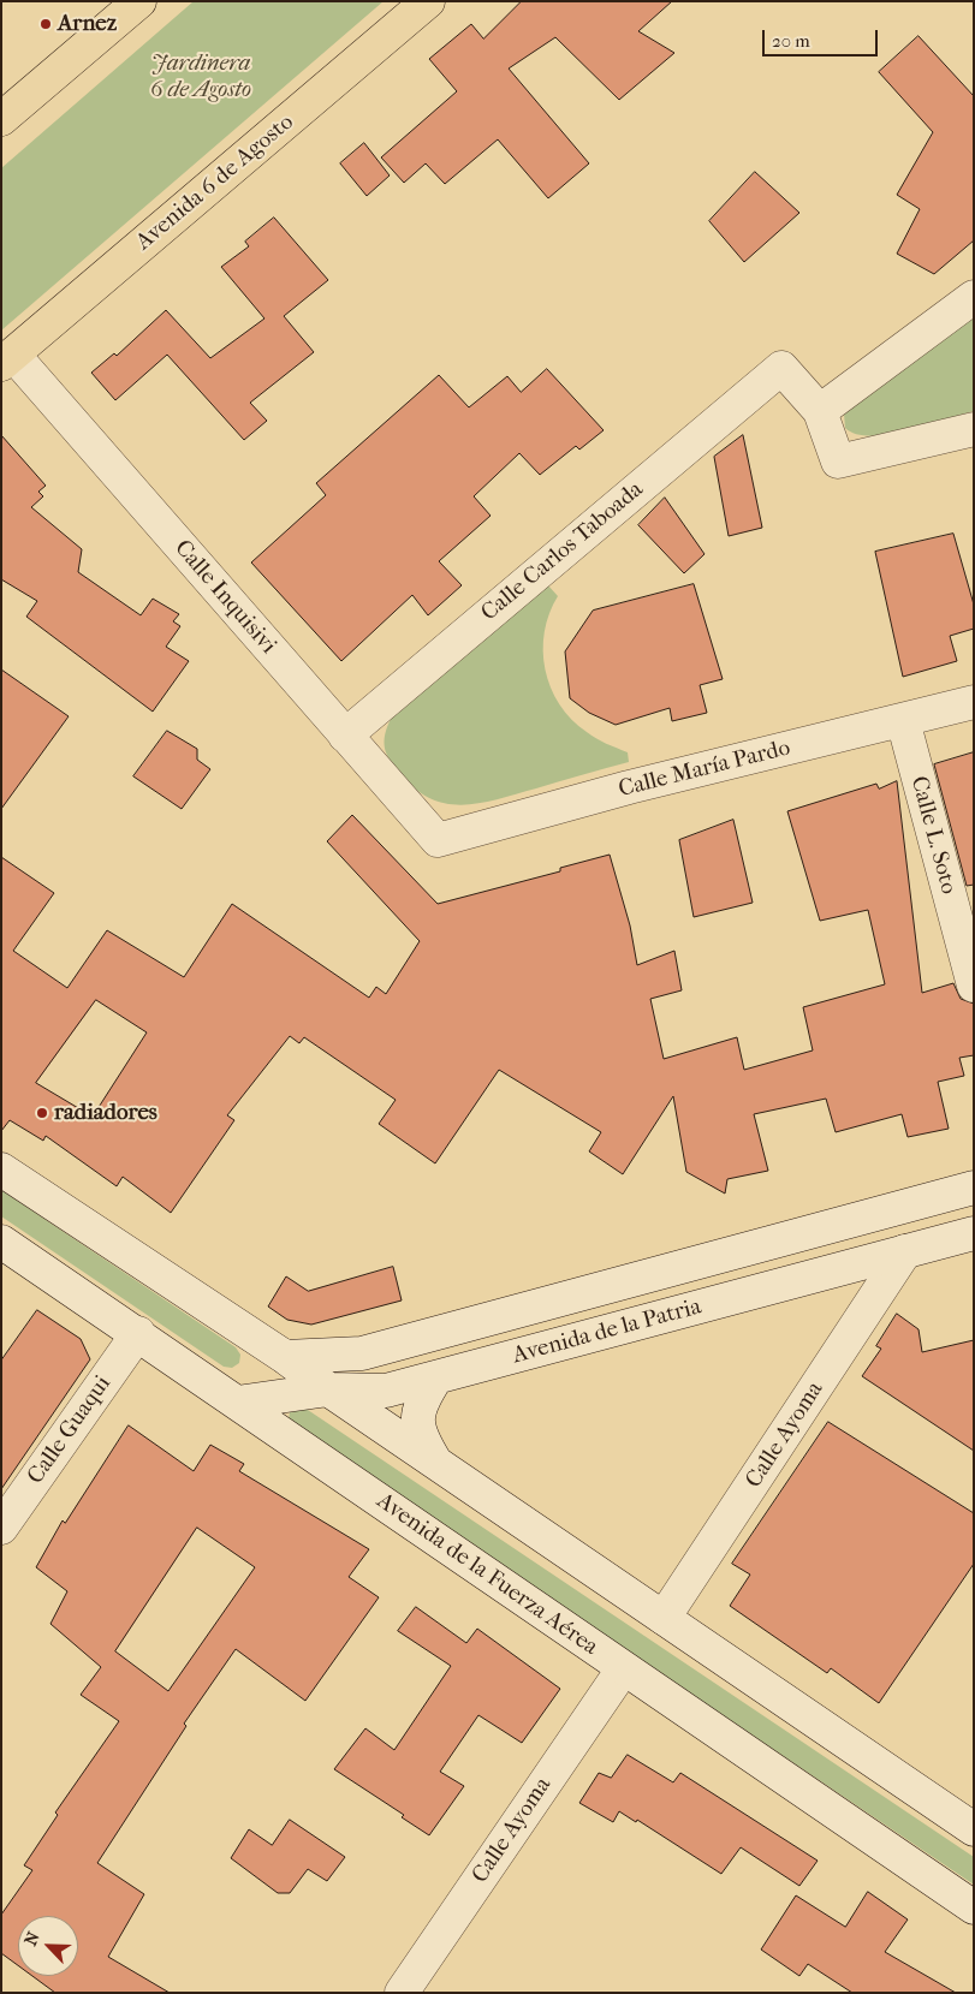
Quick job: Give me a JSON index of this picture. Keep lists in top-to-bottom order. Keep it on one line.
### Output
{"streets":{"main road":["Avenida 6 de Agosto","Calle Carlos Taboada","Calle Inquisivi","Calle María Pardo","Calle L. Soto","Avenida de la Patria","Calle Guaqui","Calle Ayoma","Avenida de la Fuerza Aérea"]},"crossings":[["Avenida 6 de Agosto","Calle Inquisivi"],["Calle Carlos Taboada","Calle Inquisivi"],["Calle Inquisivi","Calle María Pardo"],["Calle María Pardo","Calle L. Soto"],["Avenida de la Patria","Calle Ayoma"],["Avenida de la Patria","Avenida de la Fuerza Aérea"],["Calle Guaqui","Avenida de la Fuerza Aérea"],["Calle Ayoma","Avenida de la Fuerza Aérea"]],"parks":["Jardinera 6 de Agosto"],"places":["Arnez","radiadores"],"scale_bar":"20 m","north":"top left"}
